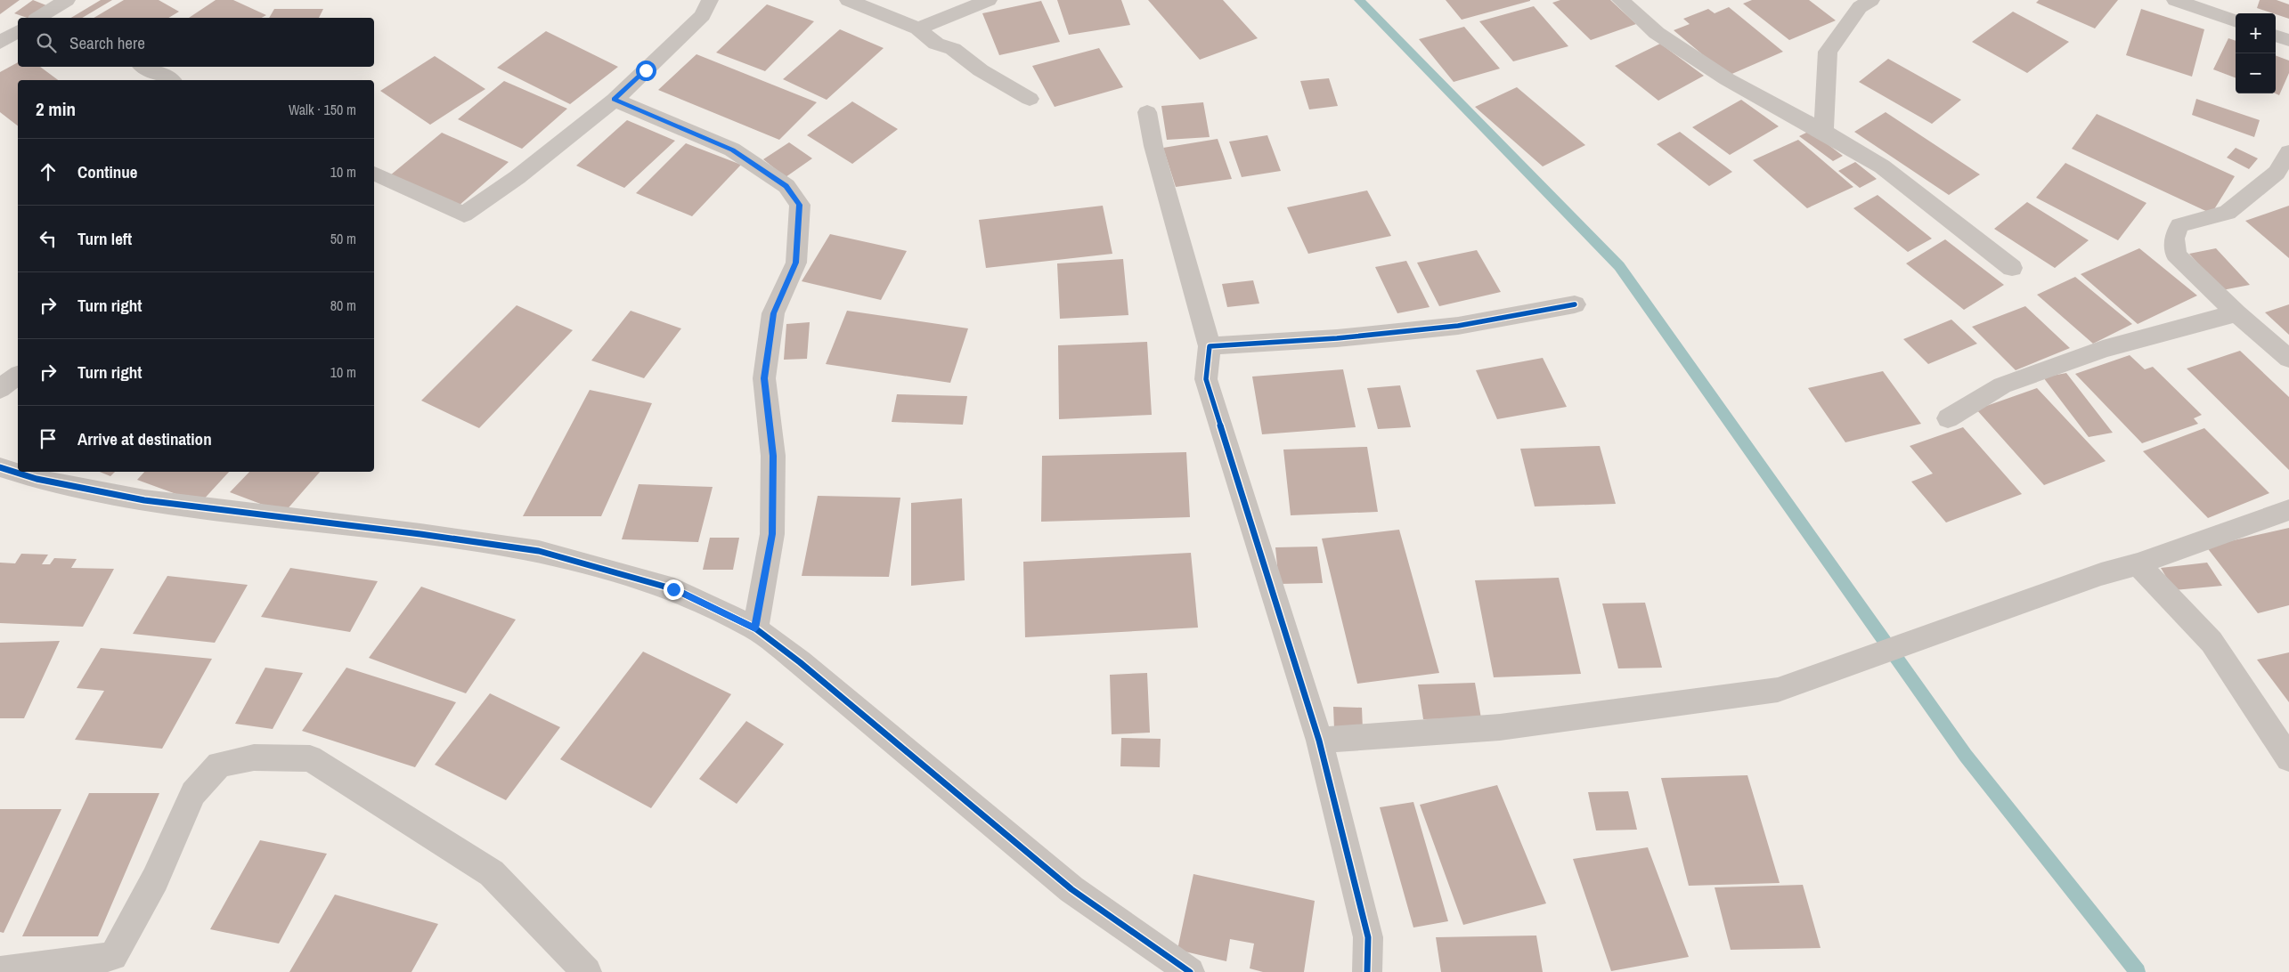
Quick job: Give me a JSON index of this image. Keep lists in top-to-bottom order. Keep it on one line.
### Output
{"page":{"map_buttons":["+","−"],"search":"Search here","heading":["2 min","Walk · 150 m"],"list":[["Continue","10 m"],["Turn left","50 m"],["Turn right","80 m"],["Turn right","10 m"],"Arrive at destination"]}}
